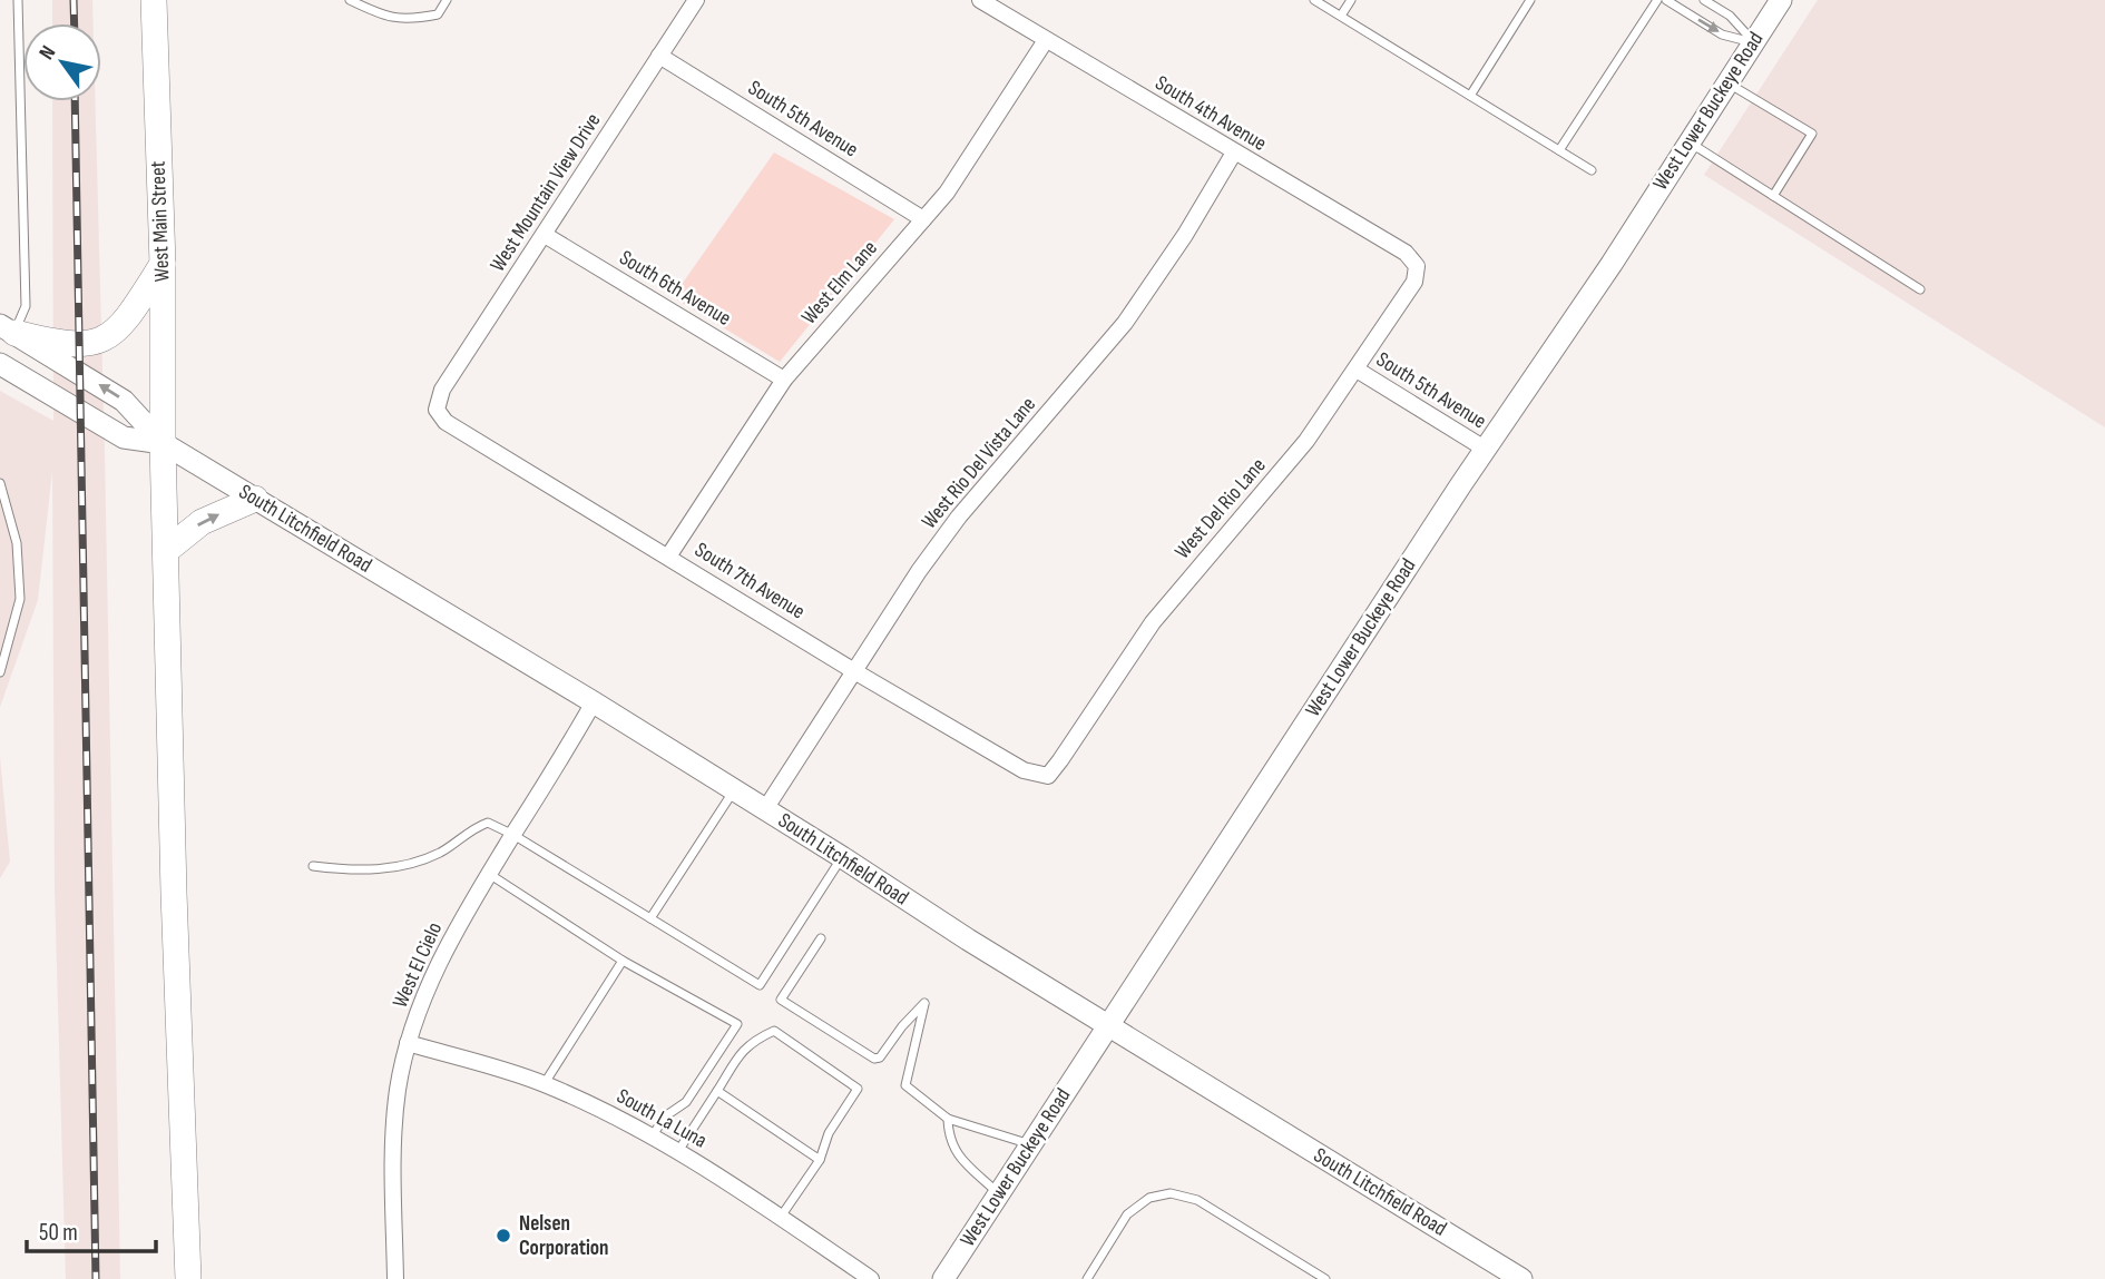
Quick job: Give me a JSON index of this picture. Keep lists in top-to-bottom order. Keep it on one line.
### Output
{"streets":{"main road":["West Lower Buckeye Road","West Main Street","South Litchfield Road"],"street":["South 4th Avenue","South 5th Avenue","West Mountain View Drive","West Elm Lane","South 6th Avenue","West Rio Del Vista Lane","West Del Rio Lane","South 7th Avenue","West El Cielo","South La Luna"]},"crossings":[["West Lower Buckeye Road","South 5th Avenue"],["West Lower Buckeye Road","South Litchfield Road"],["South 4th Avenue","West Elm Lane"],["South 4th Avenue","West Rio Del Vista Lane"],["South 4th Avenue","West Del Rio Lane"],["South 5th Avenue","West Mountain View Drive"],["South 5th Avenue","West Elm Lane"],["South 5th Avenue","West Del Rio Lane"],["West Mountain View Drive","South 6th Avenue"],["West Mountain View Drive","South 7th Avenue"],["West Main Street","South Litchfield Road"],["West Elm Lane","South 6th Avenue"],["West Elm Lane","South 7th Avenue"],["West Rio Del Vista Lane","South Litchfield Road"],["West Rio Del Vista Lane","South 7th Avenue"],["West Del Rio Lane","South 7th Avenue"],["South Litchfield Road","West El Cielo"],["West El Cielo","South La Luna"]],"places":["Nelsen Corporation"],"scale_bar":"50 m","north":"top left"}
